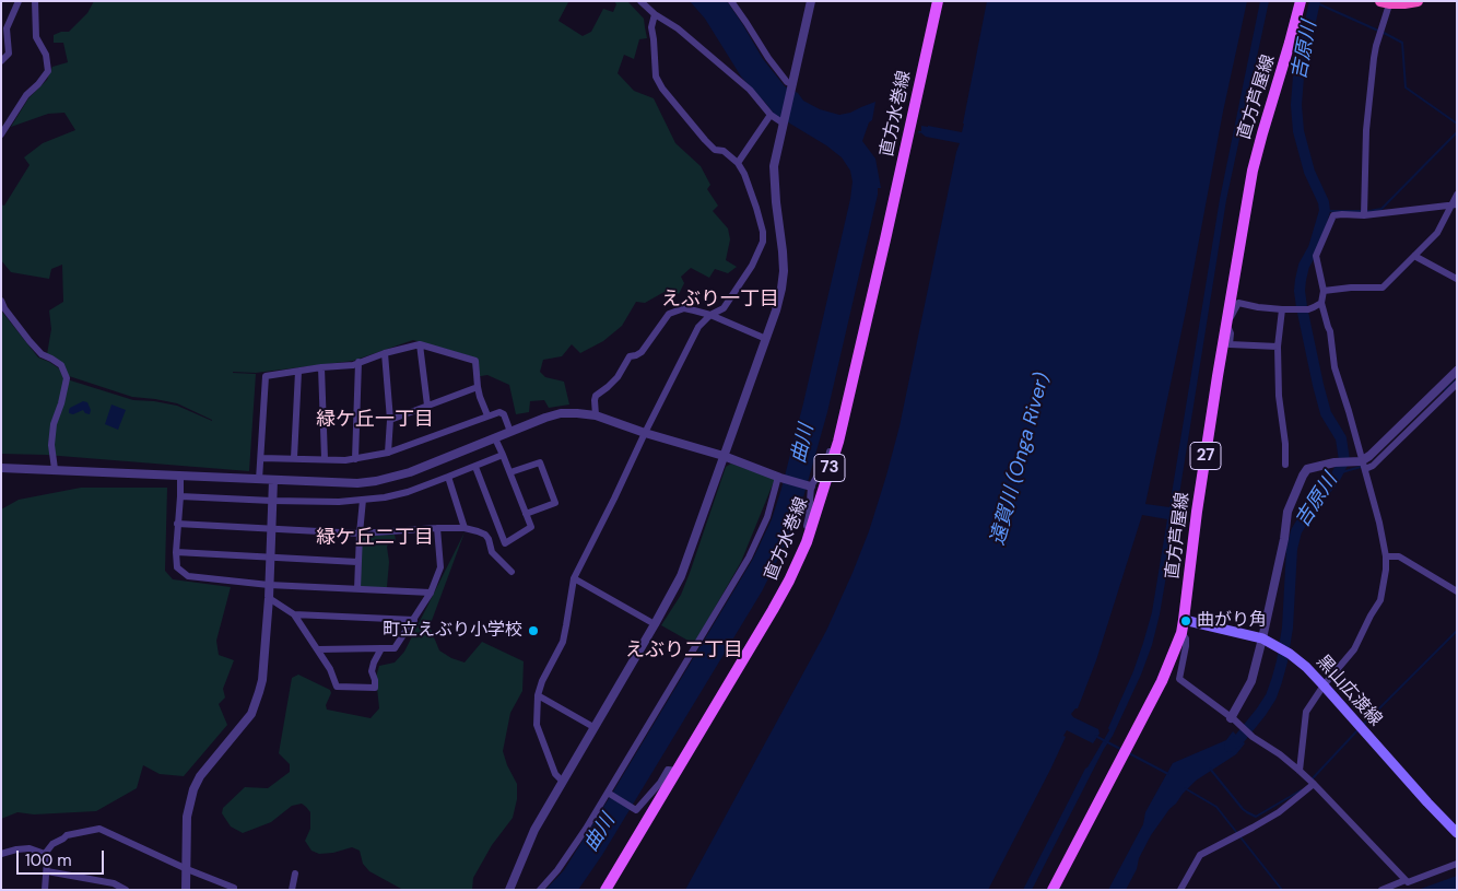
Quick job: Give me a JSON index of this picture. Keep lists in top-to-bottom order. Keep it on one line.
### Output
{"streets":{"main road":["直方芦屋線","直方水巻線","27","73","黒山広渡線"]},"crossings":[["直方芦屋線","黒山広渡線"]],"districts":["えぶり一丁目","緑ケ丘一丁目","緑ケ丘二丁目","えぶり二丁目"],"water":["吉原川","曲川","遠賀川 (Onga River)"],"places":["曲がり角","町立えぶり小学校"],"scale_bar":"100 m"}
